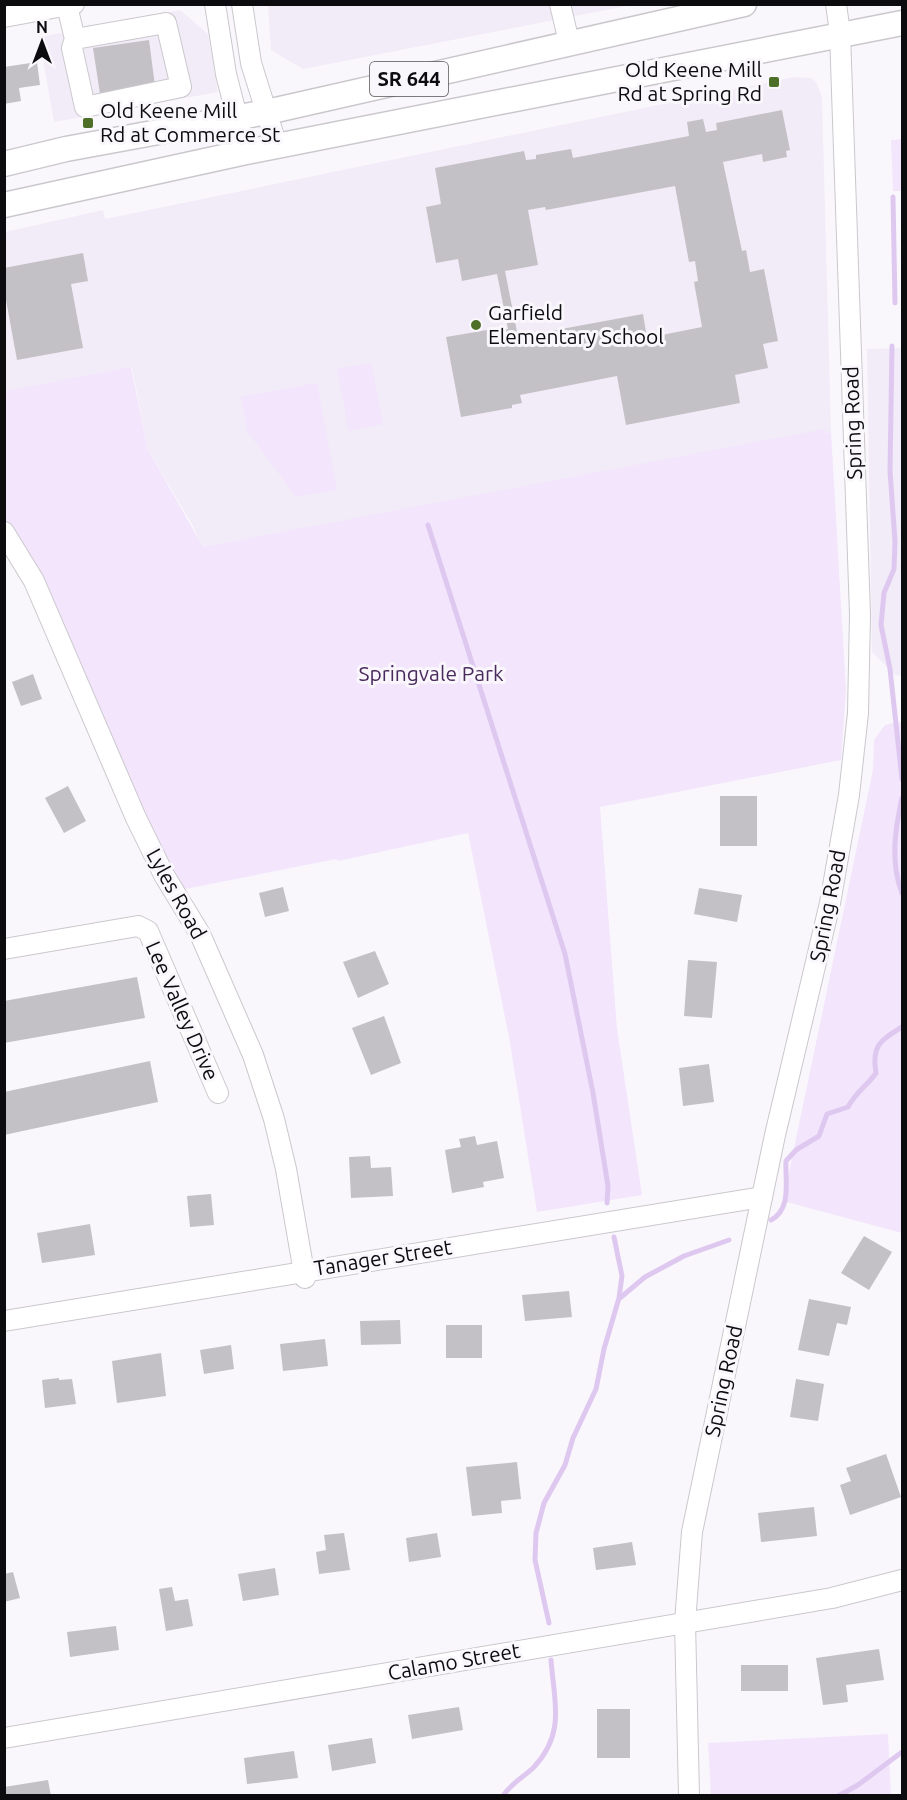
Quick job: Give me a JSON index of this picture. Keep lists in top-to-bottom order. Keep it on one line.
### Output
{"streets":{"main road":["SR 644"],"street":["Spring Road","Lyles Road","Lee Valley Drive","Tanager Street","Calamo Street"]},"crossings":[["SR 644","Spring Road"],["Spring Road","Tanager Street"],["Spring Road","Calamo Street"],["Lyles Road","Tanager Street"]],"parks":["Springvale Park"],"places":{"transit":["Old Keene Mill Rd at Spring Rd","Old Keene Mill Rd at Commerce St"],"other":["Garfield Elementary School"]},"north":"top"}
